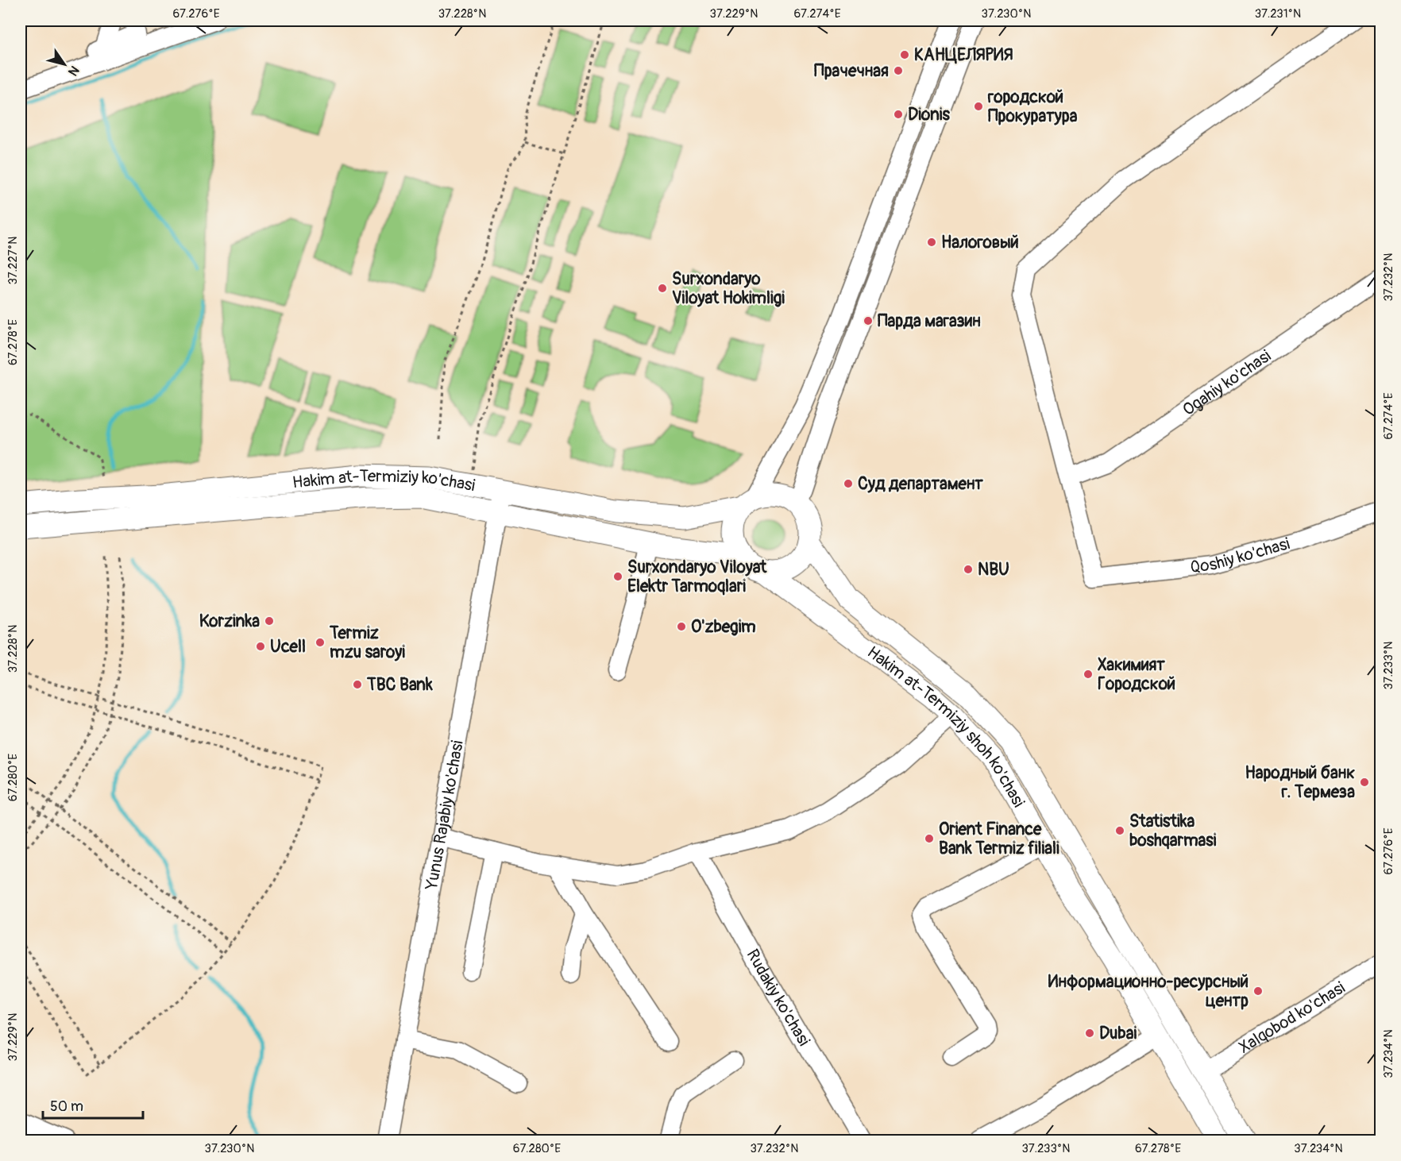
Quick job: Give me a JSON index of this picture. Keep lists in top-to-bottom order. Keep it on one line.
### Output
{"streets":{"main road":["Hakim at-Termiziy ko'chasi","Hakim at-Termiziy shoh ko'chasi"],"street":["Ogahiy ko'chasi","Qoshiy ko'chasi","Yunus Rajabiy ko'chasi","Rudakiy ko'chasi","Xalqobod ko'chasi"]},"crossings":[["Ogahiy ko'chasi","Qoshiy ko'chasi"],["Hakim at-Termiziy ko'chasi","Hakim at-Termiziy shoh ko'chasi"],["Hakim at-Termiziy ko'chasi","Yunus Rajabiy ko'chasi"],["Hakim at-Termiziy shoh ko'chasi","Xalqobod ko'chasi"]],"places":["КАНЦЕЛЯРИЯ","Прачечная","городской Прокуратура","Dionis","Налоговый","Surxondaryo Viloyat Hokimligi","Парда магазин","Суд департамент","NBU","Surxondaryo Viloyat Elektr Tarmoqlari","Korzinka","O'zbegim","Termiz mzu saroyi","Ucell","Хакимият Городской","TBC Bank","Народный банк г. Термеза","Statistika boshqarmasi","Orient Finance Bank Termiz filiali","Информационно-ресурсный центр","Dubai"],"scale_bar":"50 m","north":"bottom right","coordinates":["67.276°E","37.228°N","37.229°N","67.274°E","37.230°N","37.231°N","37.227°N","37.232°N","67.278°E","37.233°N","67.280°E","37.234°N"]}
